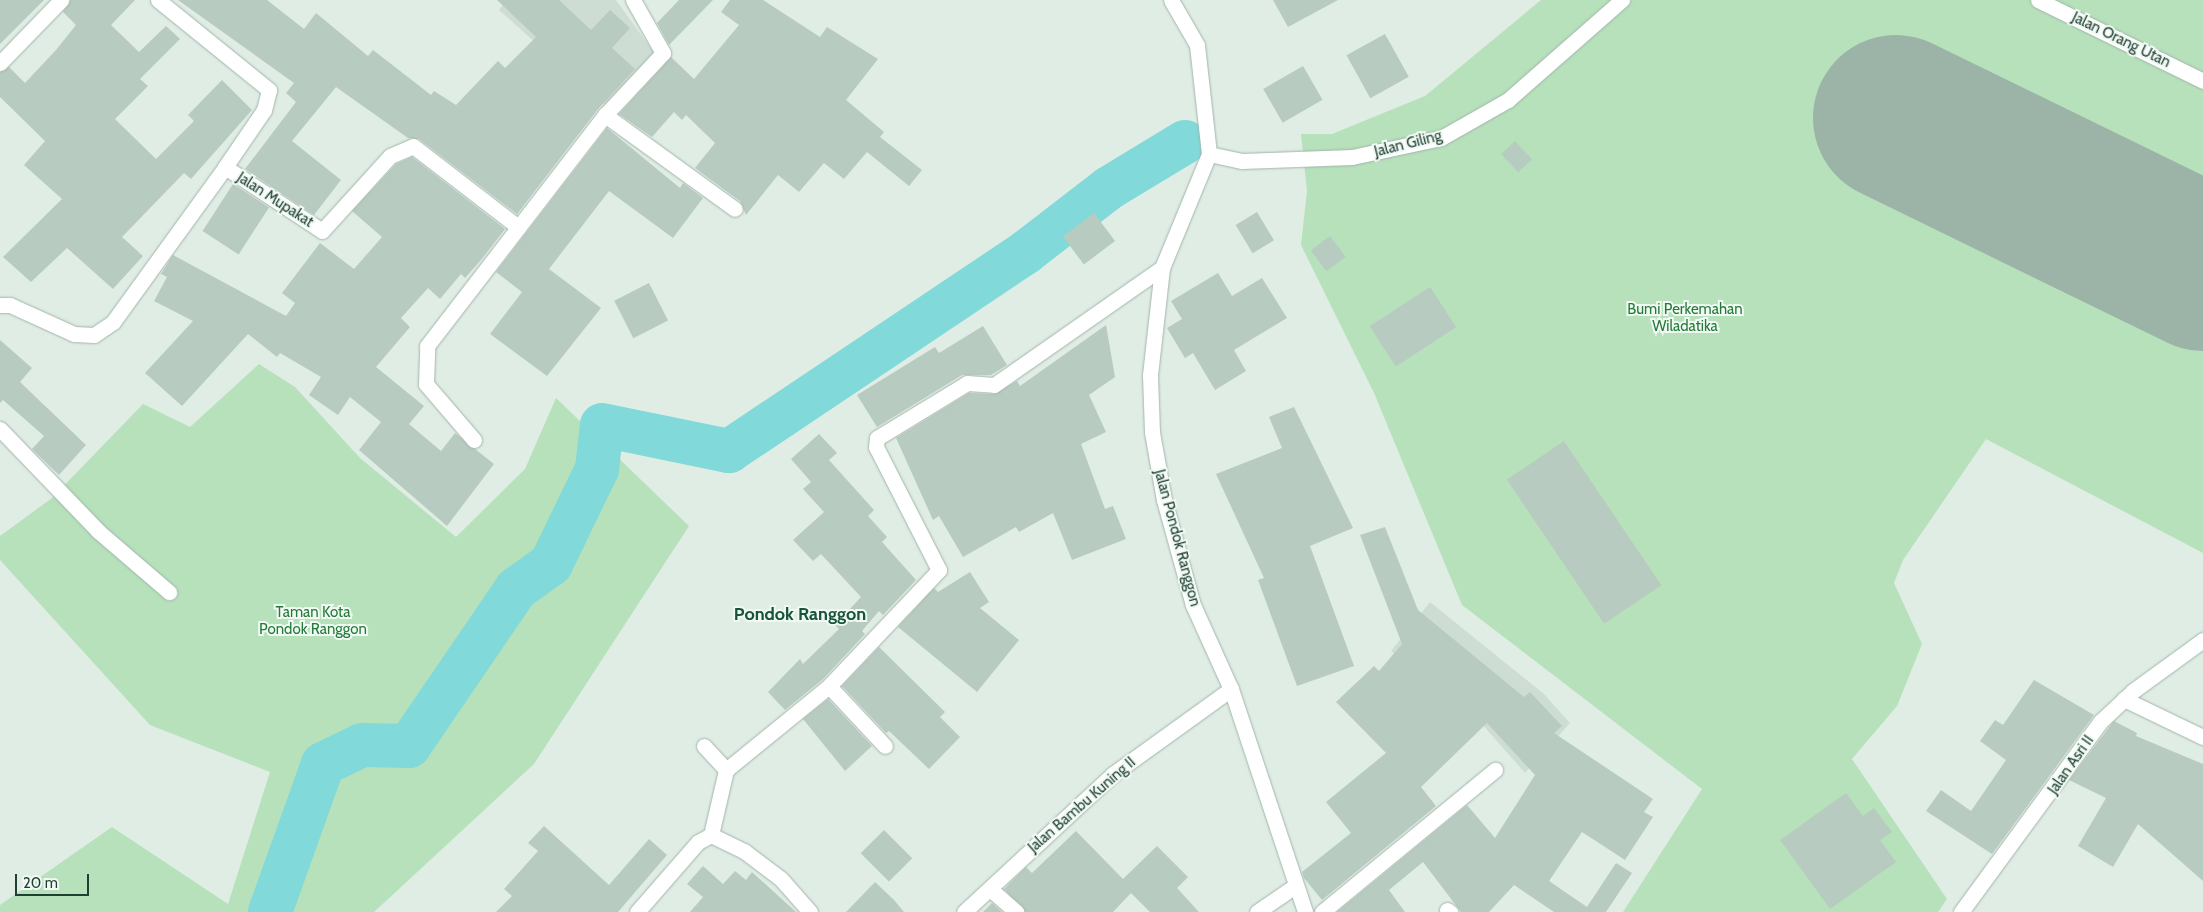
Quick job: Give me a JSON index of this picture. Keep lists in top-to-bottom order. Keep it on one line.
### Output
{"streets":{"street":["Jalan Orang Utan","Jalan Giling","Jalan Mupakat","Jalan Pondok Ranggon","Jalan Asri II","Jalan Bambu Kuning II"]},"crossings":[["Jalan Giling","Jalan Pondok Ranggon"],["Jalan Pondok Ranggon","Jalan Bambu Kuning II"]],"districts":["Pondok Ranggon"],"parks":["Bumi Perkemahan Wiladatika","Taman Kota Pondok Ranggon"],"scale_bar":"20 m"}
